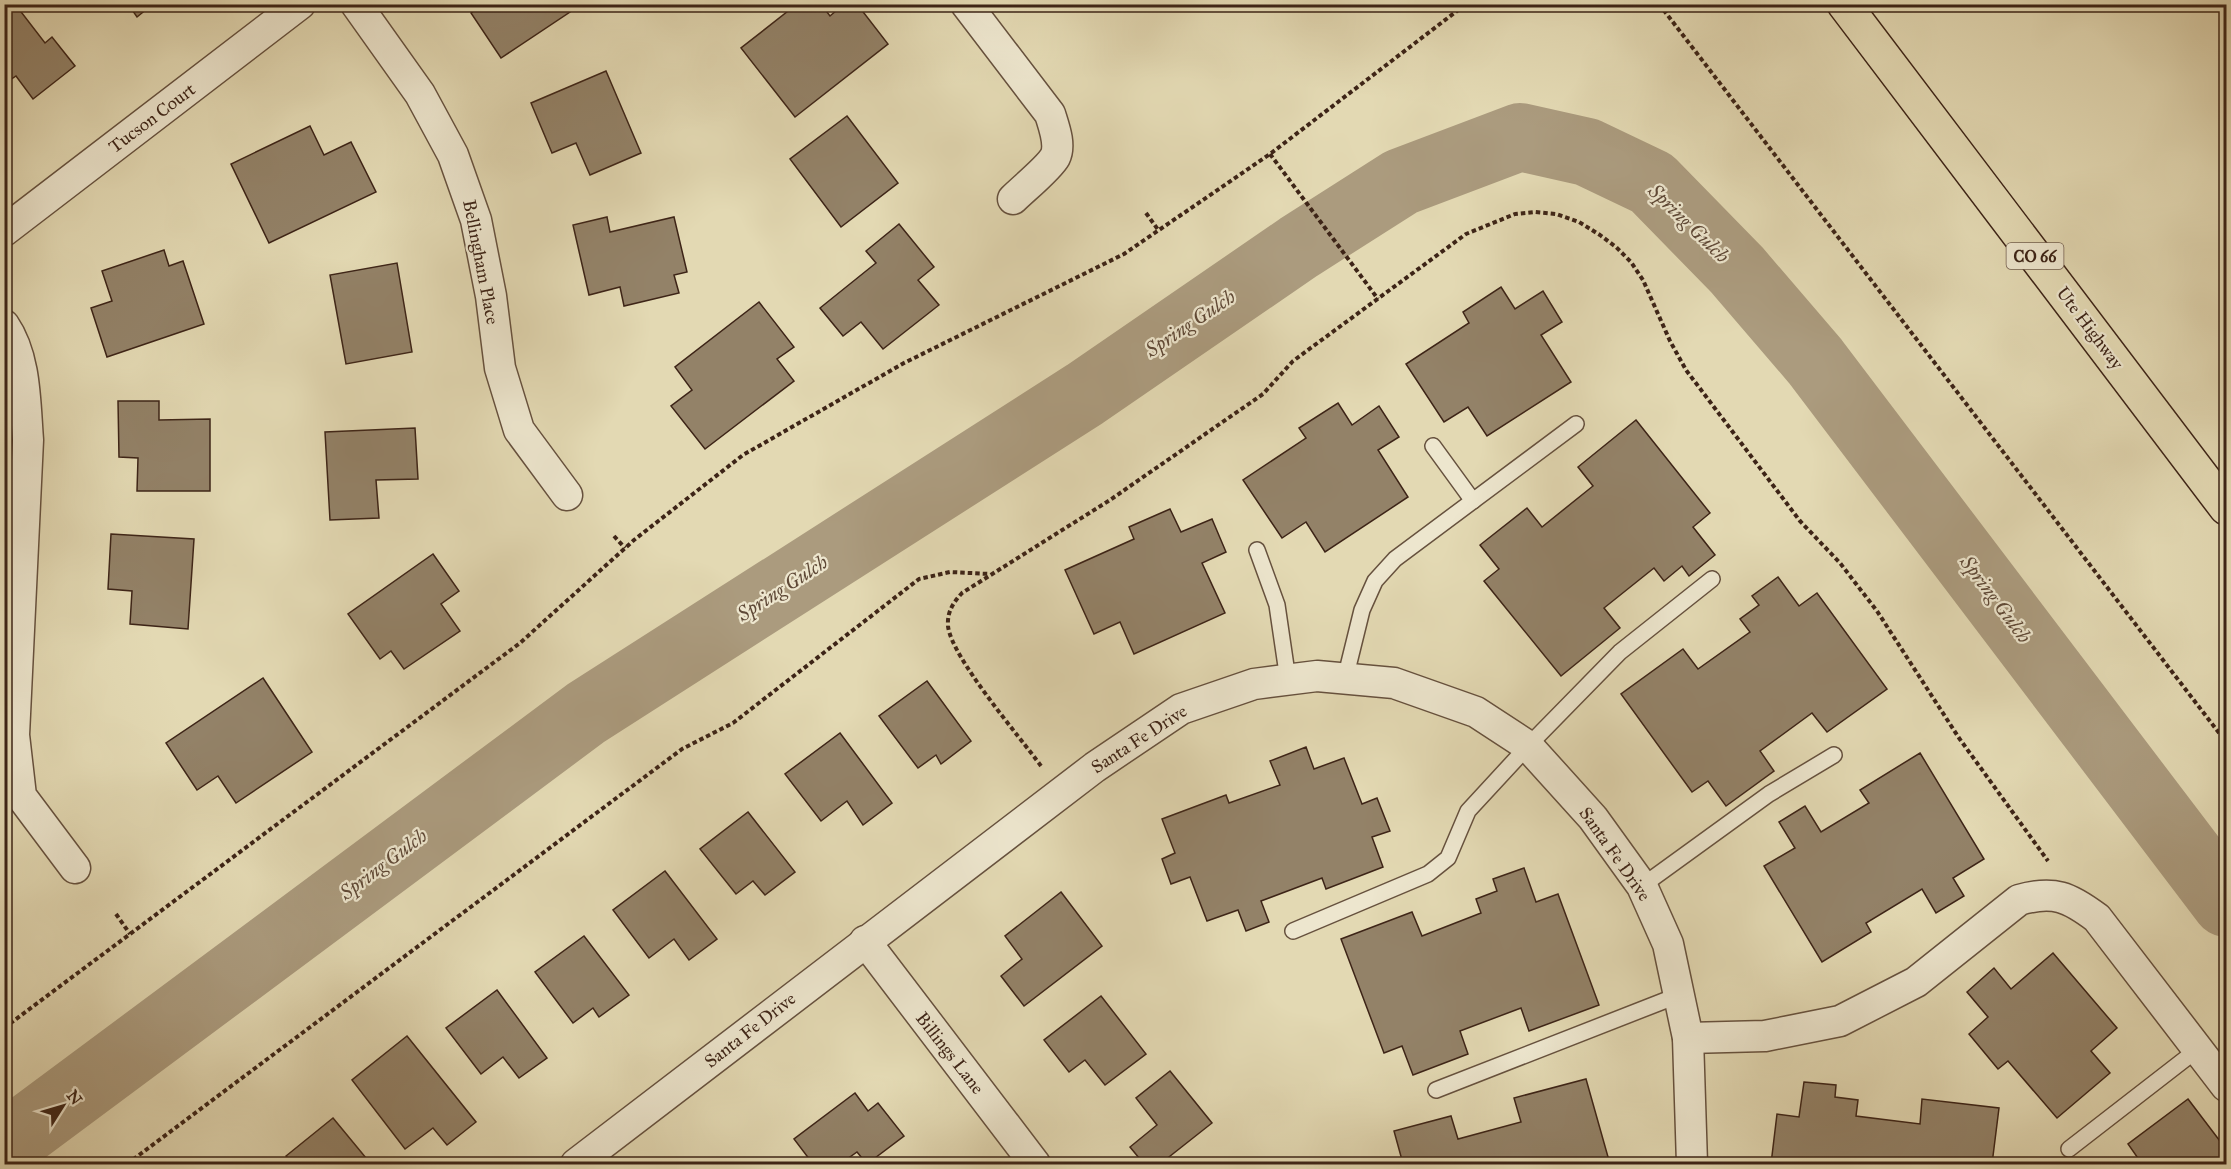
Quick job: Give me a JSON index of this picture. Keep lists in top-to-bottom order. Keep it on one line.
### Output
{"streets":{"main road":["CO 66","Ute Highway"],"street":["Tucson Court","Bellingham Place","Santa Fe Drive","Billings Lane"]},"crossings":[["Santa Fe Drive","Billings Lane"]],"water":["Spring Gulch"],"north":"top right"}
